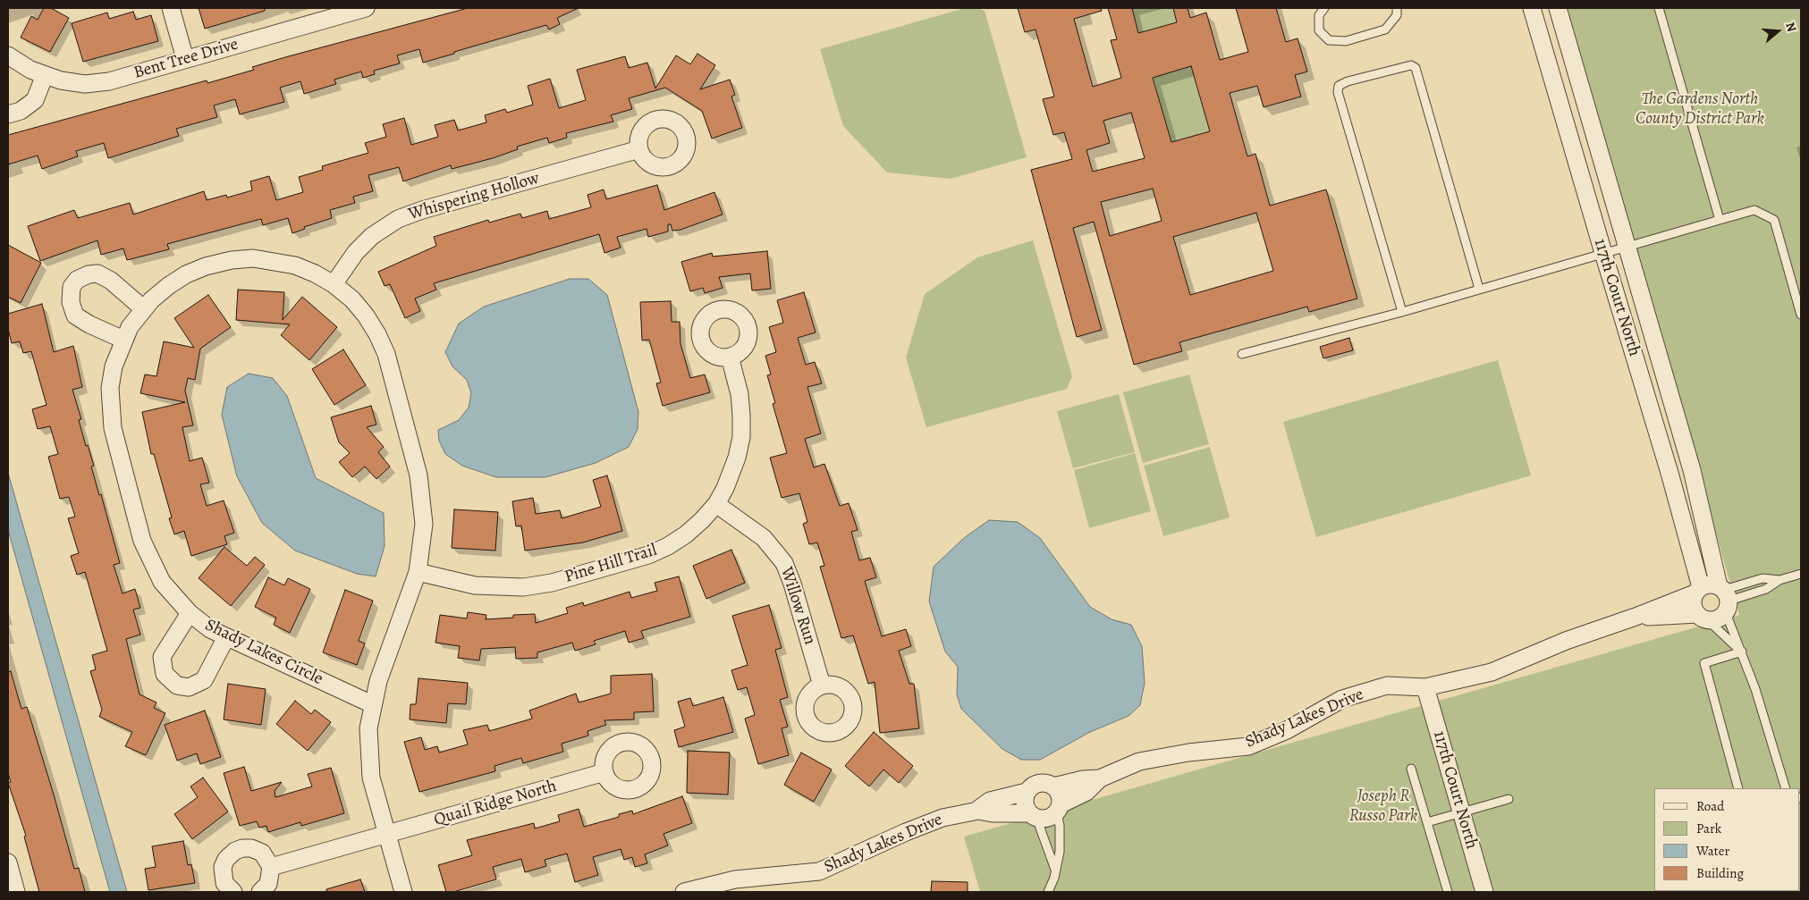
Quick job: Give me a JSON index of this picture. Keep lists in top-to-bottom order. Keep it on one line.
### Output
{"streets":{"street":["Bent Tree Drive","Whispering Hollow","117th Court North","Pine Hill Trail","Willow Run","Shady Lakes Circle","Shady Lakes Drive","Quail Ridge North"]},"crossings":[["Whispering Hollow","Shady Lakes Circle"],["117th Court North","Shady Lakes Drive"],["Pine Hill Trail","Willow Run"],["Pine Hill Trail","Shady Lakes Circle"]],"parks":["The Gardens North County District Park","Joseph R Russo Park"],"legend":["Road","Park","Water","Building"],"north":"right"}
